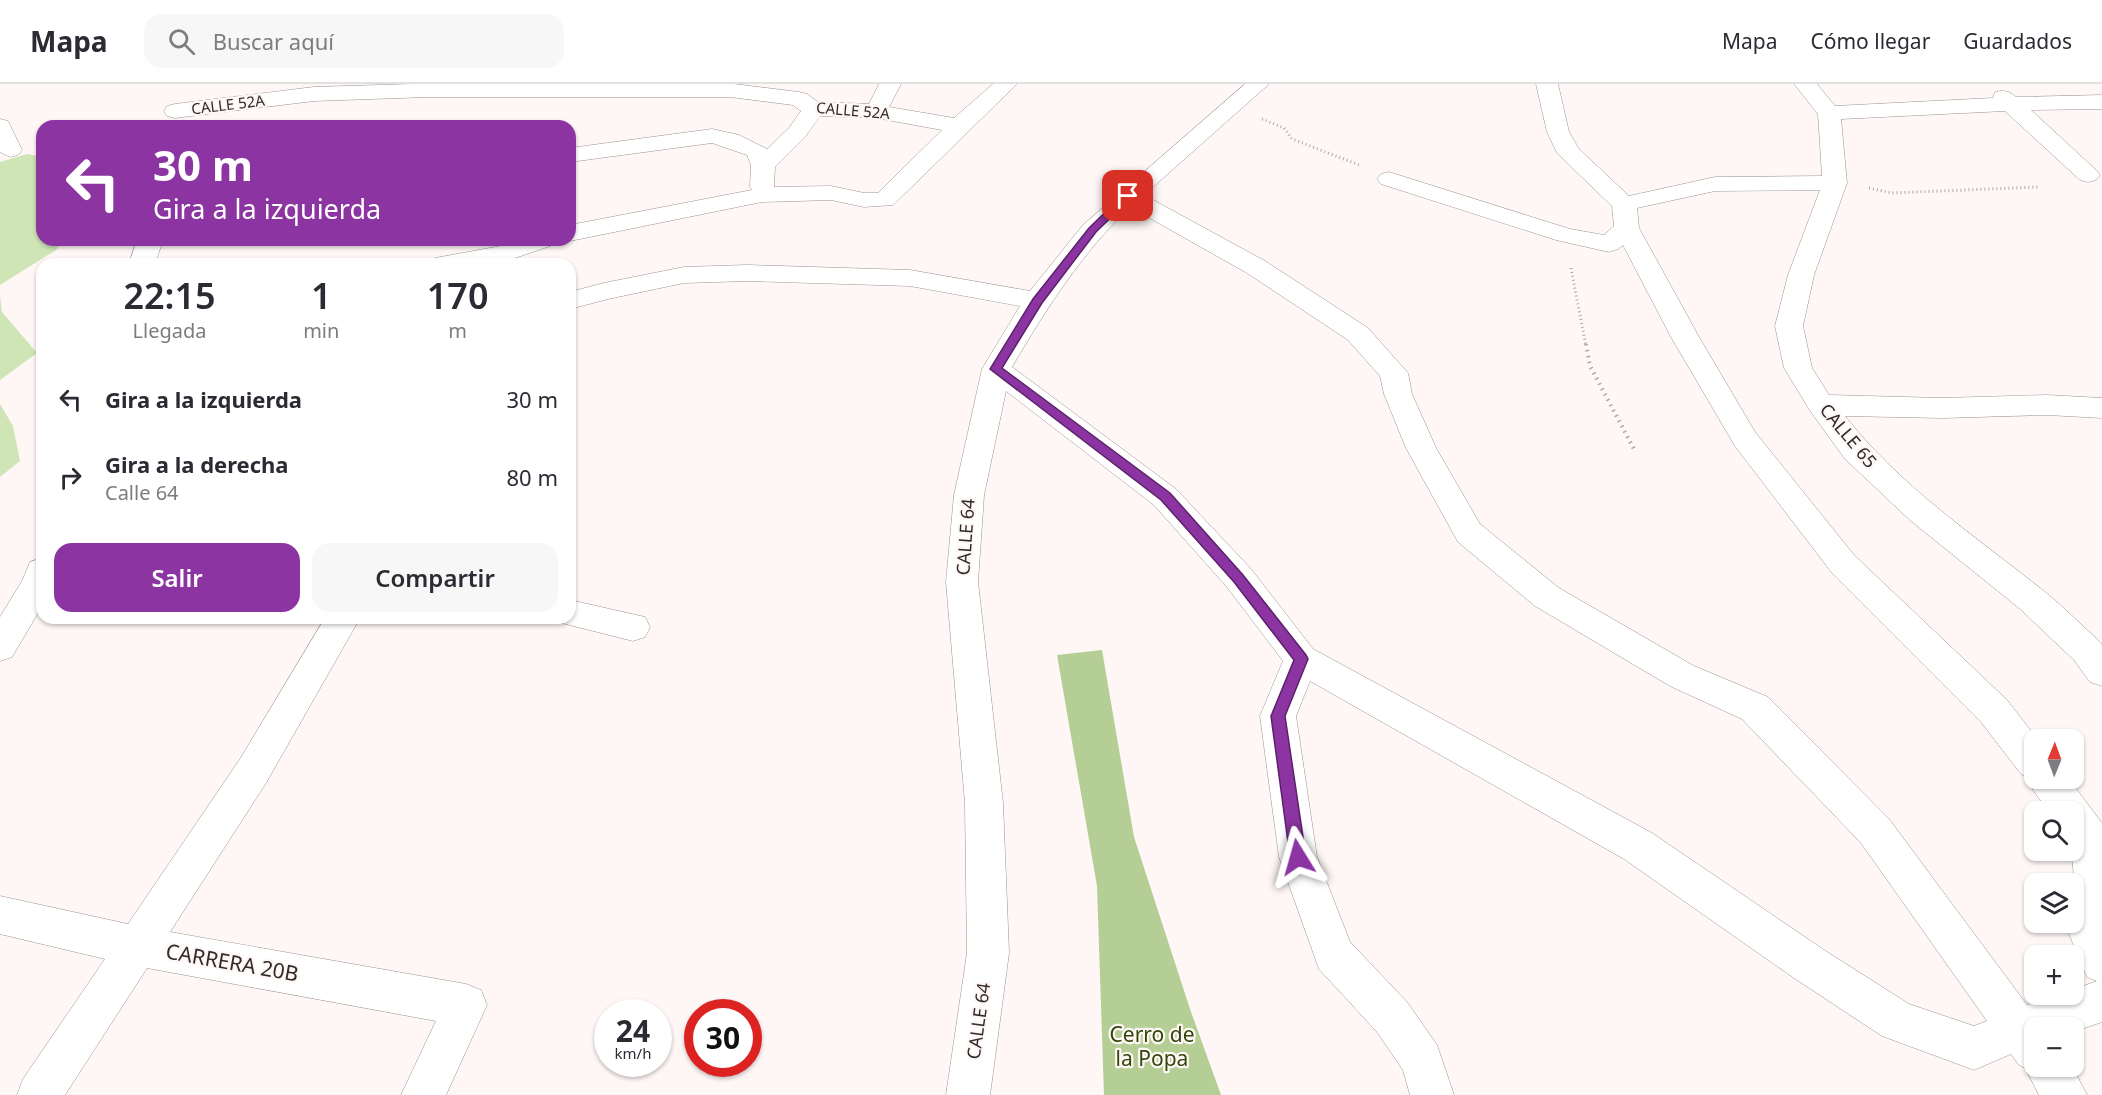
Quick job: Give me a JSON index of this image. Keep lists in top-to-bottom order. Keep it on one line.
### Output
{"streets":{"street":["CALLE 52A","CALLE 65","CALLE 64","CARRERA 20B"]},"parks":["Cerro de la Popa"],"north":"top","page":{"header":"Mapa","search":"Buscar aquí","nav":["Mapa","Cómo llegar","Guardados"],"turn":["30 m","Gira a la izquierda"],"eta":["22:15","Llegada","1","min","170","m"],"list":[{"name":"Gira a la izquierda","value":"30 m"},{"name":"Gira a la derecha","note":"Calle 64","value":"80 m"}],"buttons":["Salir","Compartir"],"map_buttons":["+","−"],"speed":"24 km/h","limit":"30"}}
